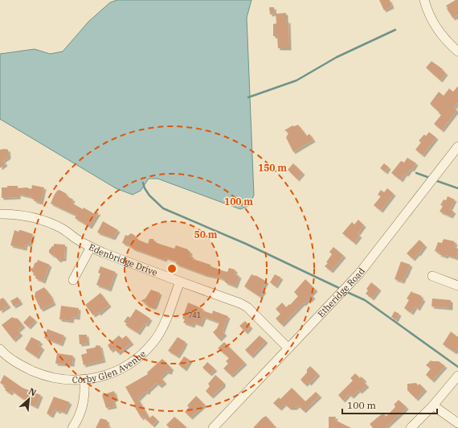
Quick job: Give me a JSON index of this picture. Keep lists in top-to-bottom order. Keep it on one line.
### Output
{"streets":{"street":["Edenbridge Drive","Etheridge Road","Corby Glen Avenue"]},"crossings":[["Edenbridge Drive","Etheridge Road"],["Edenbridge Drive","Corby Glen Avenue"]],"house_numbers":["741"],"scale_bar":"100 m","north":"top right","rings":["150 m","100 m","50 m"]}
